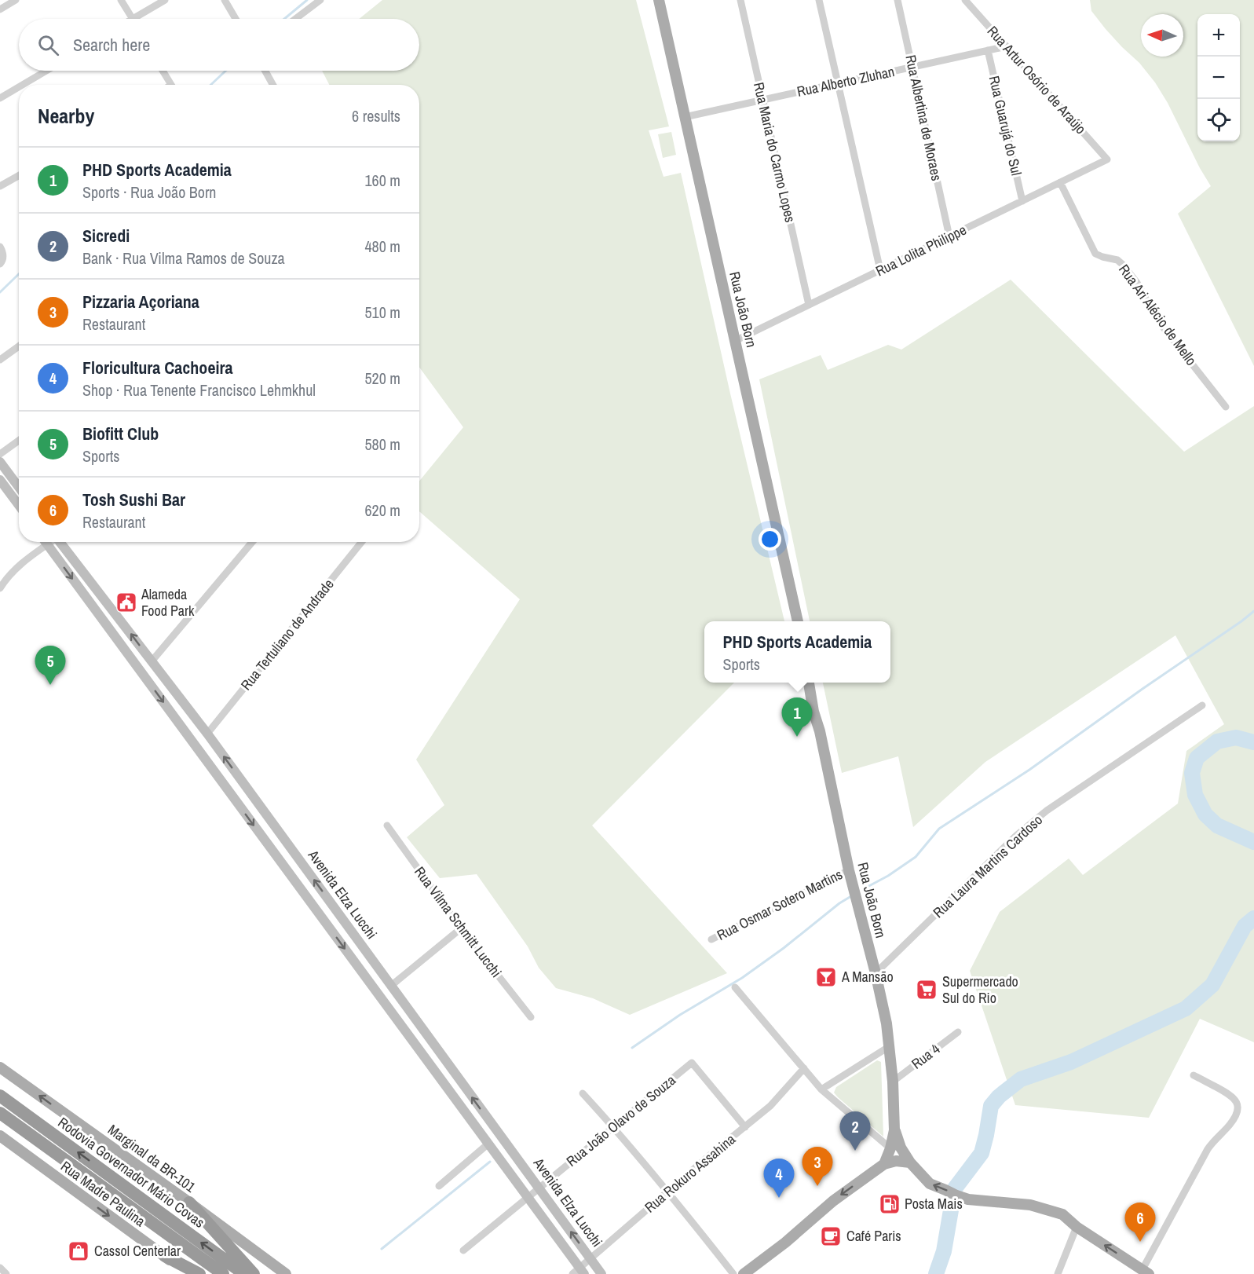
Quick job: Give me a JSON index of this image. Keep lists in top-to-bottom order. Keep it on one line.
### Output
{"streets":{"highway":["Rodovia Governador Mário Covas"],"main road":["Rua João Born","Avenida Elza Lucchi","Marginal da BR-101","Rua Madre Paulina"],"street":["Rua Artur Osório de Araújo","Rua Alberto Zluhan","Rua Albertina de Moraes","Rua Guarujá do Sul","Rua Maria do Carmo Lopes","Rua Lolita Philippe","Rua Ari Alécio de Mello","Rua Tertuliano de Andrade","Rua Laura Martins Cardoso","Rua Osmar Sotero Martins","Rua Vilma Schmitt Lucchi","Rua 4","Rua João Olavo de Souza","Rua Rokuro Assahina"]},"crossings":[["Rua Artur Osório de Araújo","Rua Alberto Zluhan"],["Rua Artur Osório de Araújo","Rua Lolita Philippe"],["Rua Alberto Zluhan","Rua Albertina de Moraes"],["Rua Alberto Zluhan","Rua Guarujá do Sul"],["Rua Alberto Zluhan","Rua Maria do Carmo Lopes"],["Rua Alberto Zluhan","Rua João Born"],["Rua Albertina de Moraes","Rua Lolita Philippe"],["Rua Guarujá do Sul","Rua Lolita Philippe"],["Rua Maria do Carmo Lopes","Rua Lolita Philippe"],["Rua Lolita Philippe","Rua João Born"],["Rua Lolita Philippe","Rua Ari Alécio de Mello"],["Rua João Born","Rua Laura Martins Cardoso"],["Rua João Born","Rua Osmar Sotero Martins"],["Rua João Born","Rua 4"],["Rua Tertuliano de Andrade","Avenida Elza Lucchi"],["Avenida Elza Lucchi","Rua João Olavo de Souza"],["Avenida Elza Lucchi","Rua Rokuro Assahina"],["Rua João Olavo de Souza","Rua Rokuro Assahina"]],"one_way":["Marginal da BR-101","Rua Madre Paulina"],"places":{"public building":["Alameda Food Park"],"bar":["A Mansão"],"supermarket":["Supermercado Sul do Rio"],"fuel station":["Posta Mais"],"cafe":["Café Paris"],"shop":["Cassol Centerlar"]},"north":"left","page":{"map_buttons":["+","−"],"search":"Search here","heading":["Nearby","6 results"],"list":[{"mark":"1","name":"PHD Sports Academia","note":"Sports · Rua João Born","value":"160 m"},{"mark":"2","name":"Sicredi","note":"Bank · Rua Vilma Ramos de Souza","value":"480 m"},{"mark":"3","name":"Pizzaria Açoriana","note":"Restaurant","value":"510 m"},{"mark":"4","name":"Floricultura Cachoeira","note":"Shop · Rua Tenente Francisco Lehmkhul","value":"520 m"},{"mark":"5","name":"Biofitt Club","note":"Sports","value":"580 m"},{"mark":"6","name":"Tosh Sushi Bar","note":"Restaurant","value":"620 m"}],"popup":["PHD Sports Academia","Sports"],"pins":["5","1","2","3","4","6"]}}
